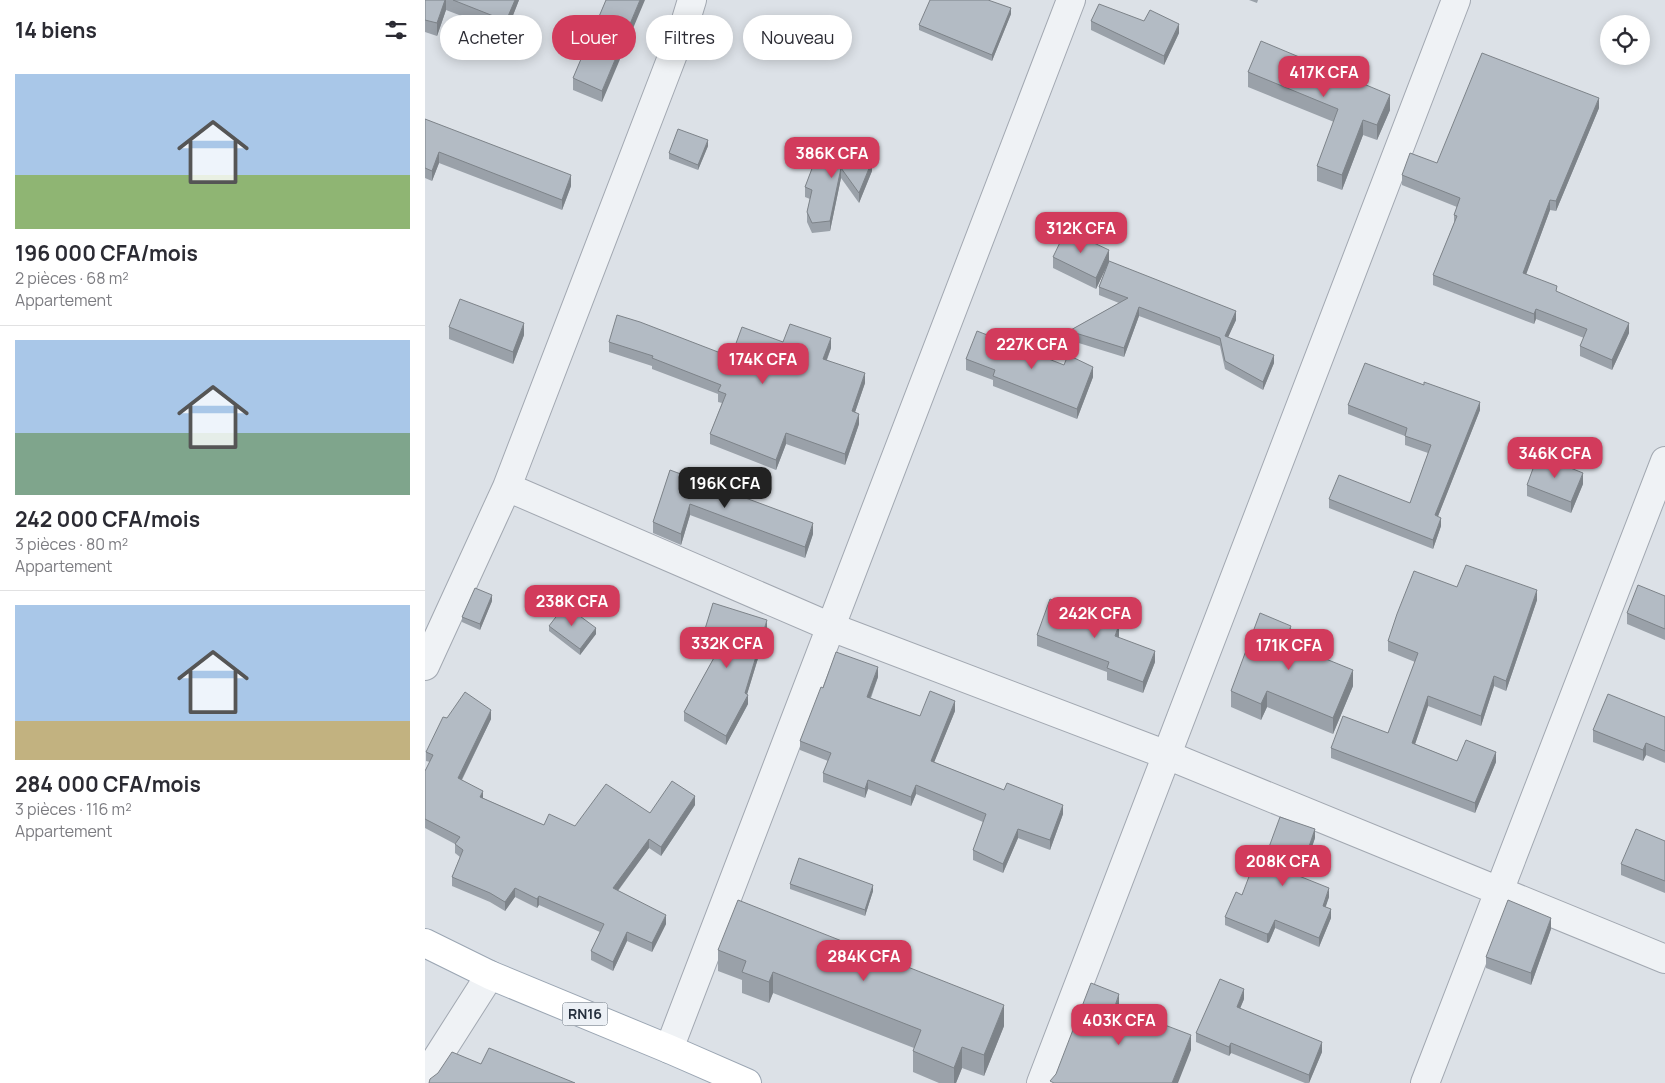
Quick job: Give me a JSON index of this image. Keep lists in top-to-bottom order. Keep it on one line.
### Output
{"streets":{"main road":["RN16"]},"page":{"heading":"14 biens","chip":["Acheter","Louer","Filtres","Nouveau"],"price":["417K CFA","386K CFA","312K CFA","227K CFA","174K CFA","346K CFA","196K CFA","238K CFA","242K CFA","332K CFA","171K CFA","208K CFA","284K CFA","403K CFA"],"list":[{"name":"196 000 CFA/mois","note":"2 pièces · 68 m² · Appartement"},{"name":"242 000 CFA/mois","note":"3 pièces · 80 m² · Appartement"},{"name":"284 000 CFA/mois","note":"3 pièces · 116 m² · Appartement"}]}}
